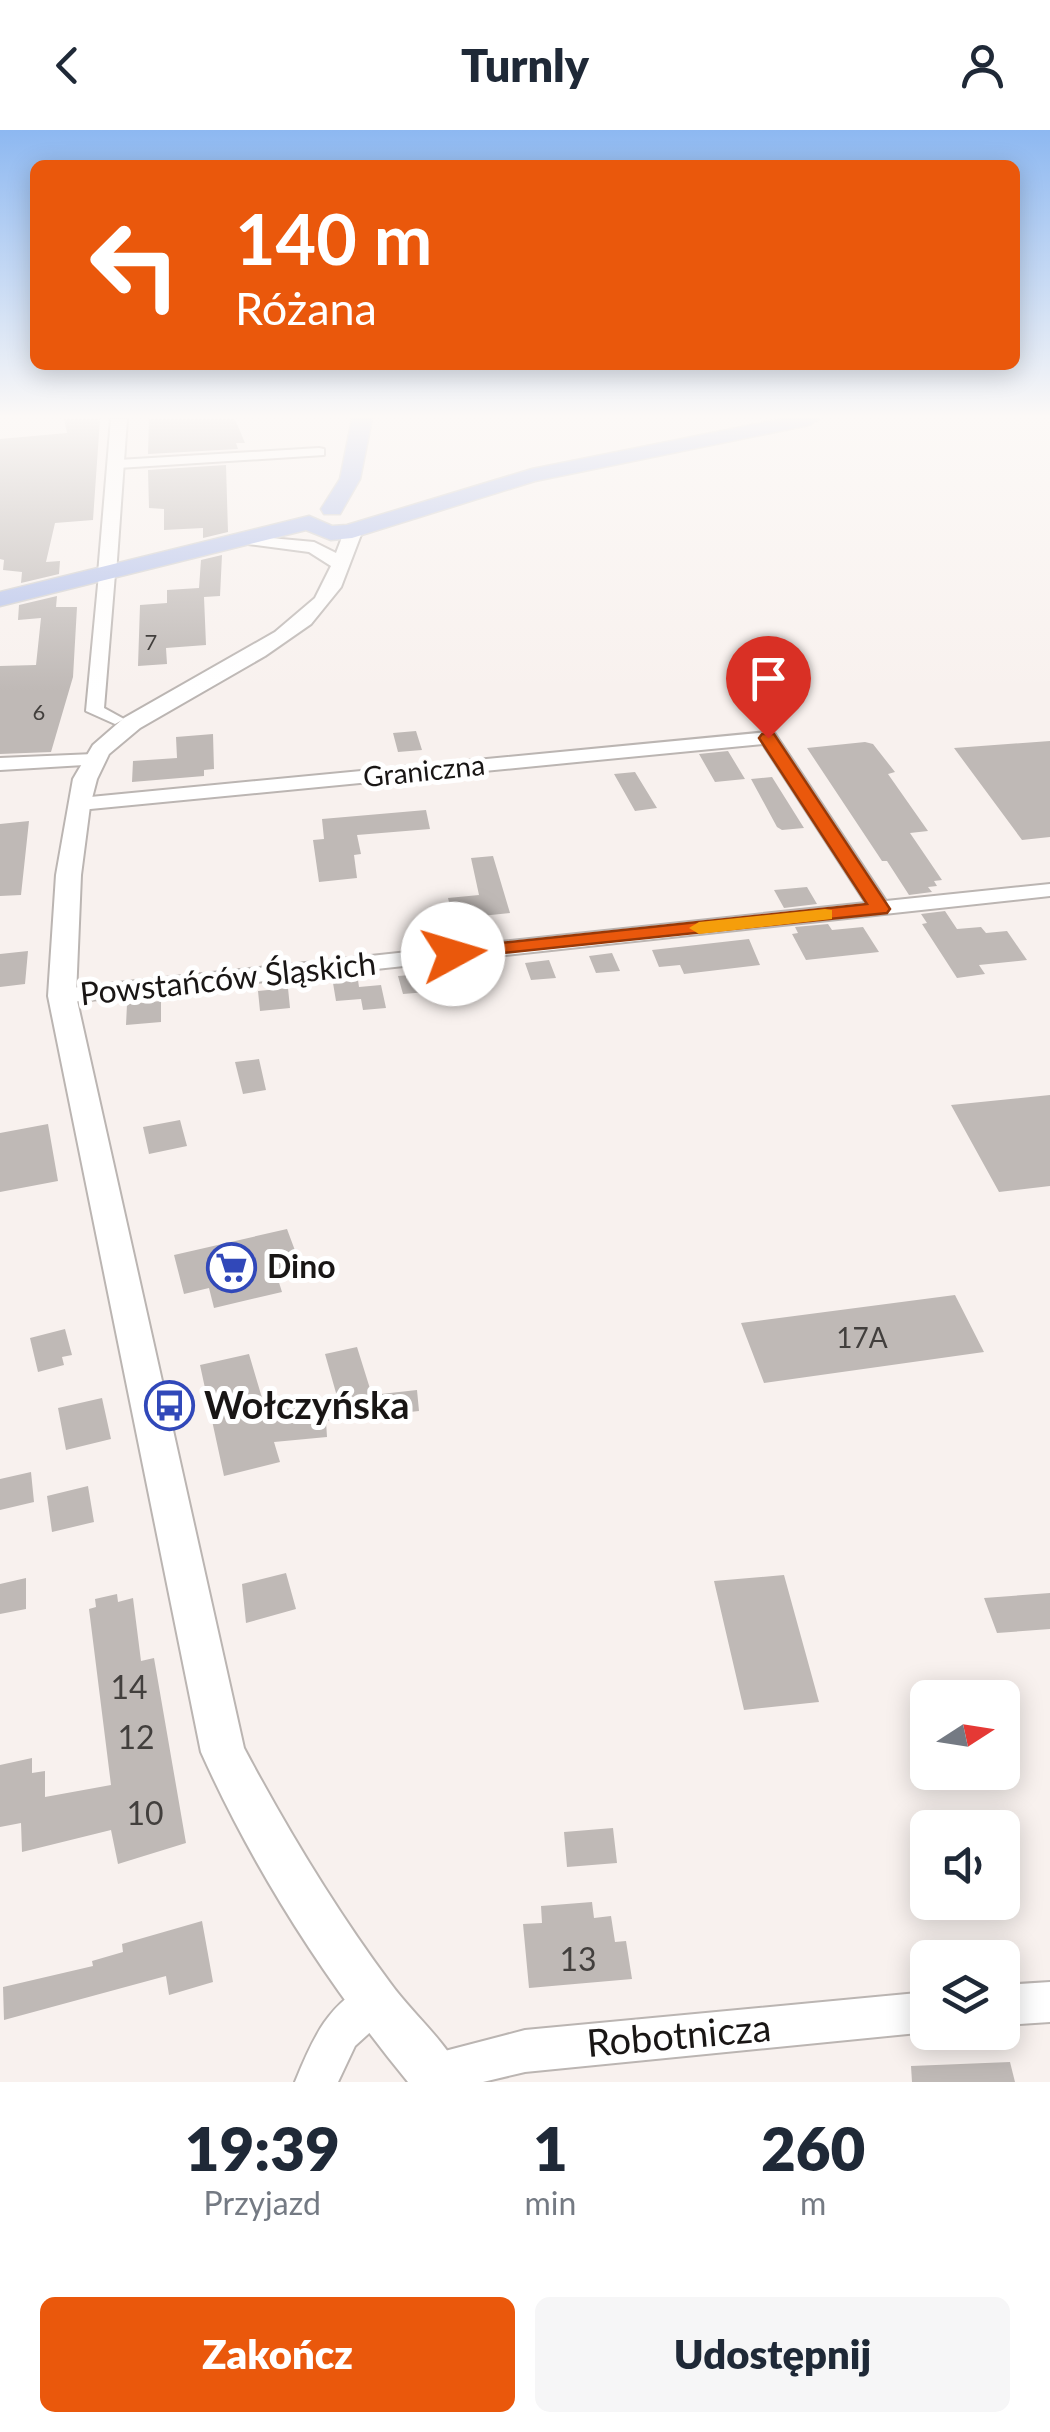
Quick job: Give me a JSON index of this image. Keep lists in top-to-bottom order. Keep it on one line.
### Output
{"streets":{"street":["Graniczna","Powstańców Śląskich","Robotnicza"]},"crossings":[["Graniczna","Powstańców Śląskich"]],"places":{"supermarket":["Dino"],"bus stop":["Wołczyńska"]},"house_numbers":["7","6","17A","14","12","10","13"],"north":"right","page":{"header":"Turnly","turn":["140 m","Różana"],"eta":["19:39","Przyjazd","1","min","260","m"],"buttons":["Zakończ","Udostępnij"]}}
